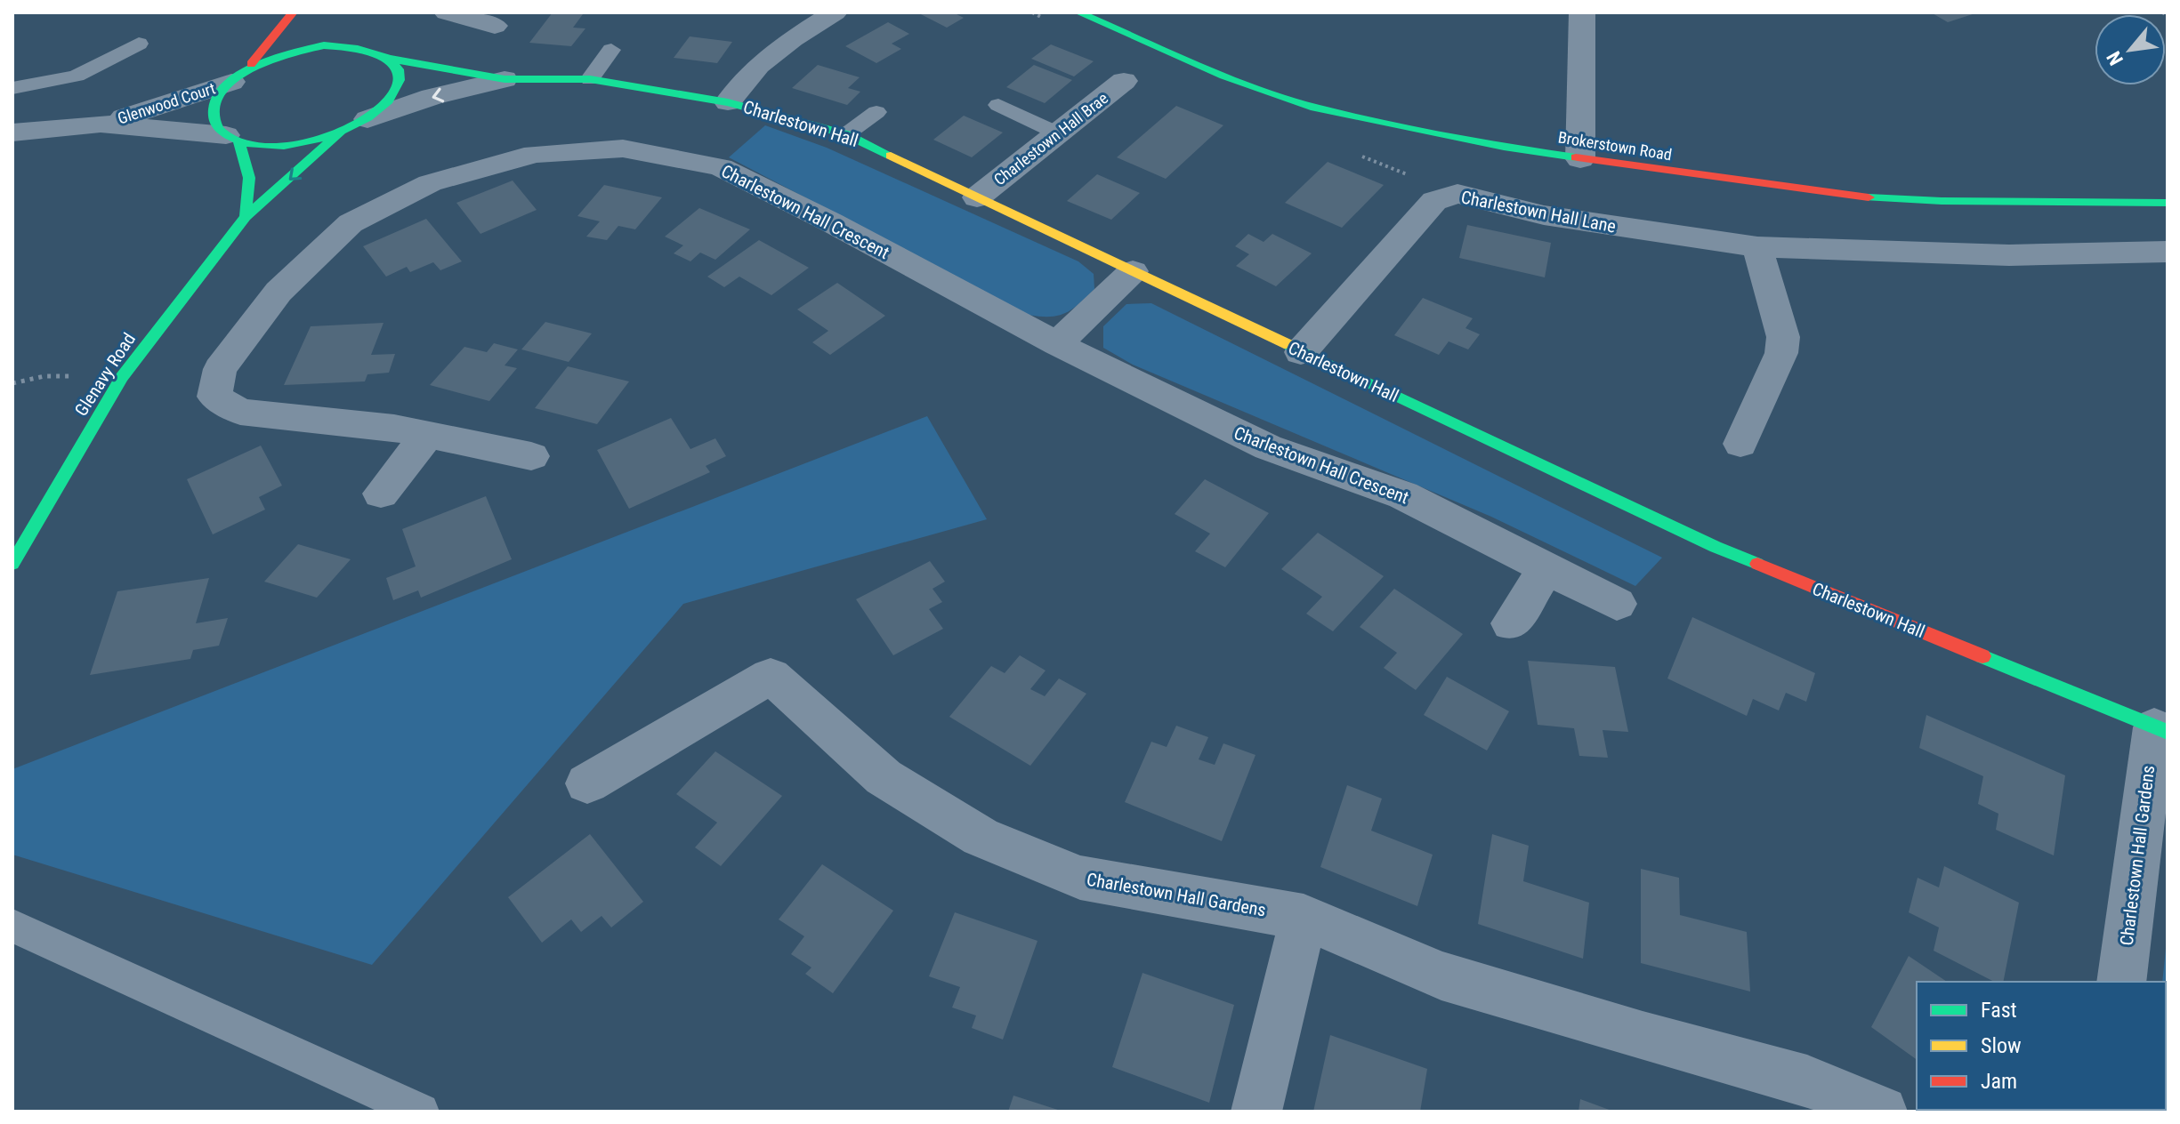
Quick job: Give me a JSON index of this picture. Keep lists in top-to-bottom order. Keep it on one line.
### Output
{"streets":{"street":["Glenwood Court","Charlestown Hall","Charlestown Hall Brae","Brokerstown Road","Charlestown Hall Crescent","Charlestown Hall Lane","Glenavy Road","Charlestown Hall Gardens"]},"crossings":[["Charlestown Hall","Charlestown Hall Brae"],["Charlestown Hall","Charlestown Hall Lane"],["Charlestown Hall","Charlestown Hall Gardens"]],"legend":["Fast","Slow","Jam"],"north":"bottom left"}
